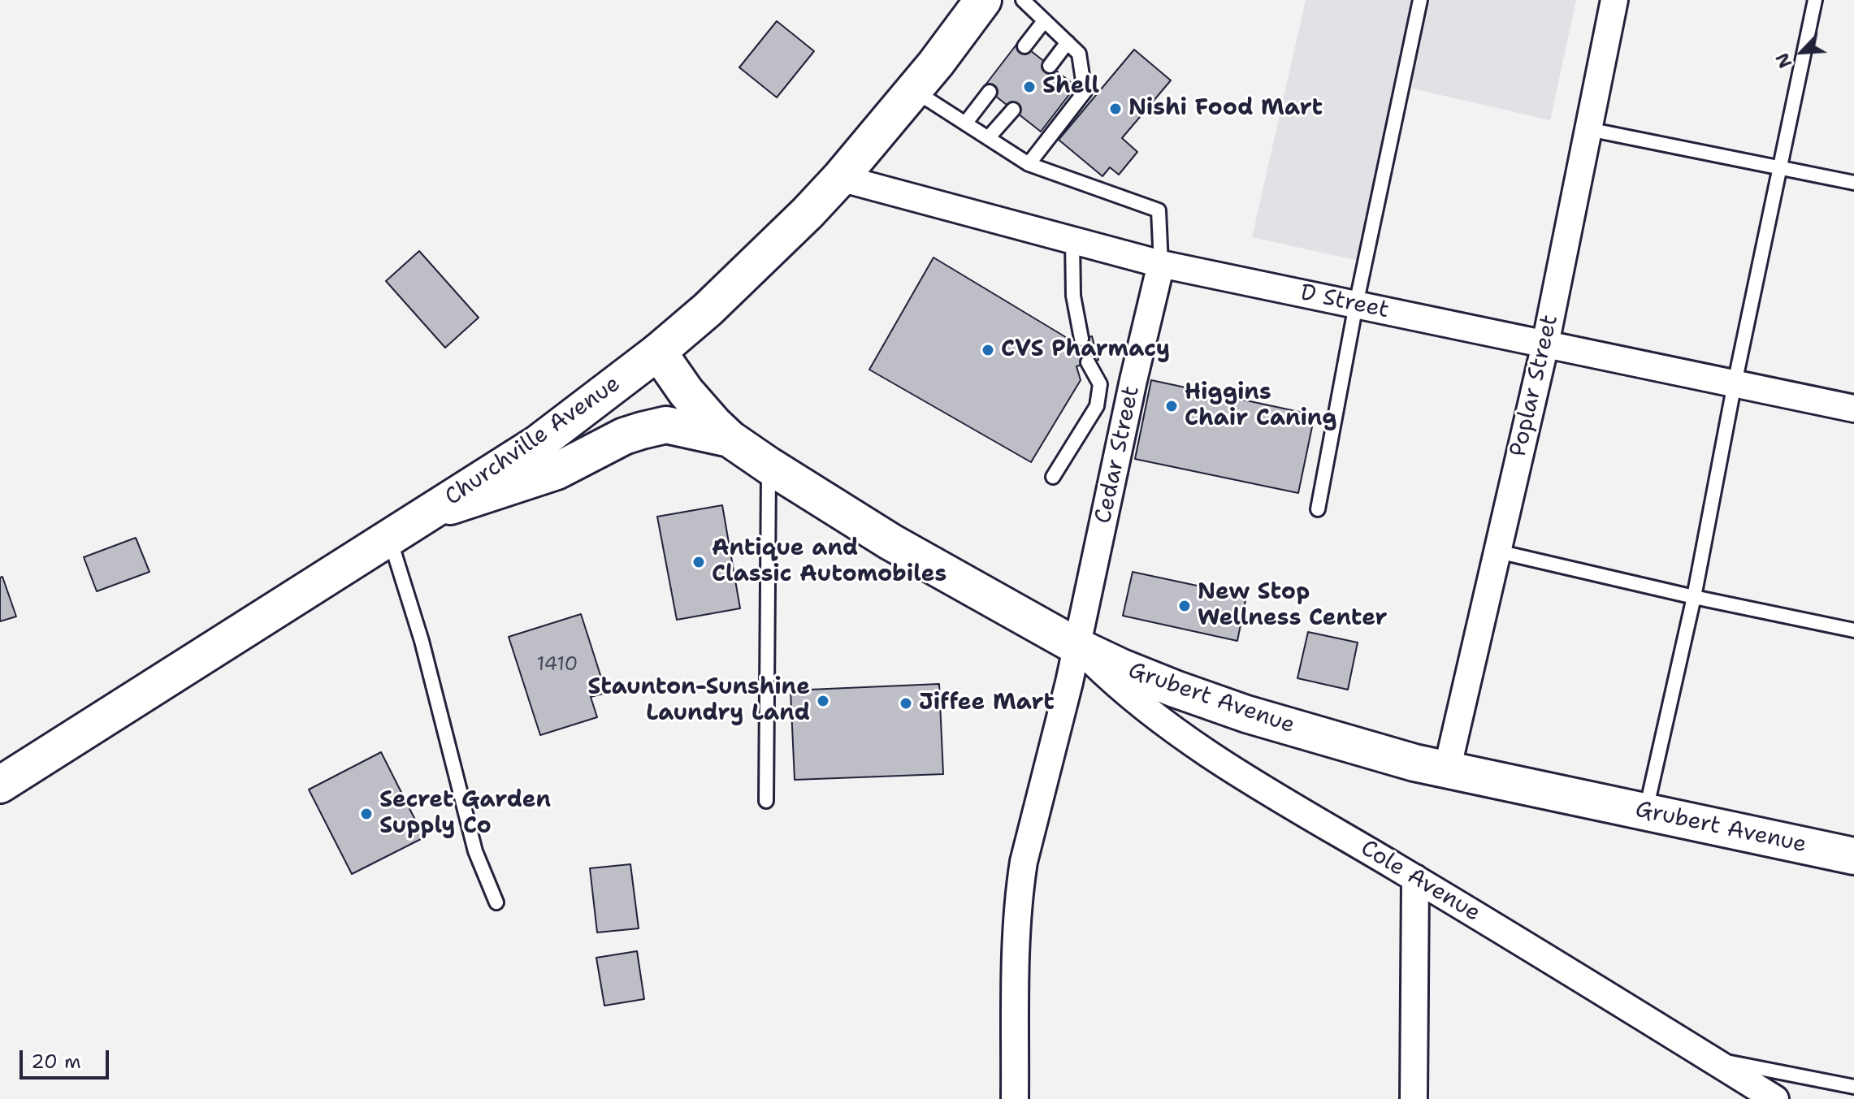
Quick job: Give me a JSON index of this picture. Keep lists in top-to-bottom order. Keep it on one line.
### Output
{"streets":{"street":["D Street","Poplar Street","Churchville Avenue","Cedar Street","Grubert Avenue","Cole Avenue"]},"crossings":[["D Street","Poplar Street"],["D Street","Churchville Avenue"],["D Street","Cedar Street"],["Poplar Street","Grubert Avenue"],["Churchville Avenue","Grubert Avenue"],["Cedar Street","Grubert Avenue"],["Cedar Street","Cole Avenue"],["Grubert Avenue","Cole Avenue"]],"places":["Shell","Nishi Food Mart","CVS Pharmacy","Higgins Chair Caning","Antique and Classic Automobiles","New Stop Wellness Center","Staunton-Sunshine Laundry Land","Jiffee Mart","Secret Garden Supply Co"],"house_numbers":["1410"],"scale_bar":"20 m","north":"bottom left"}
